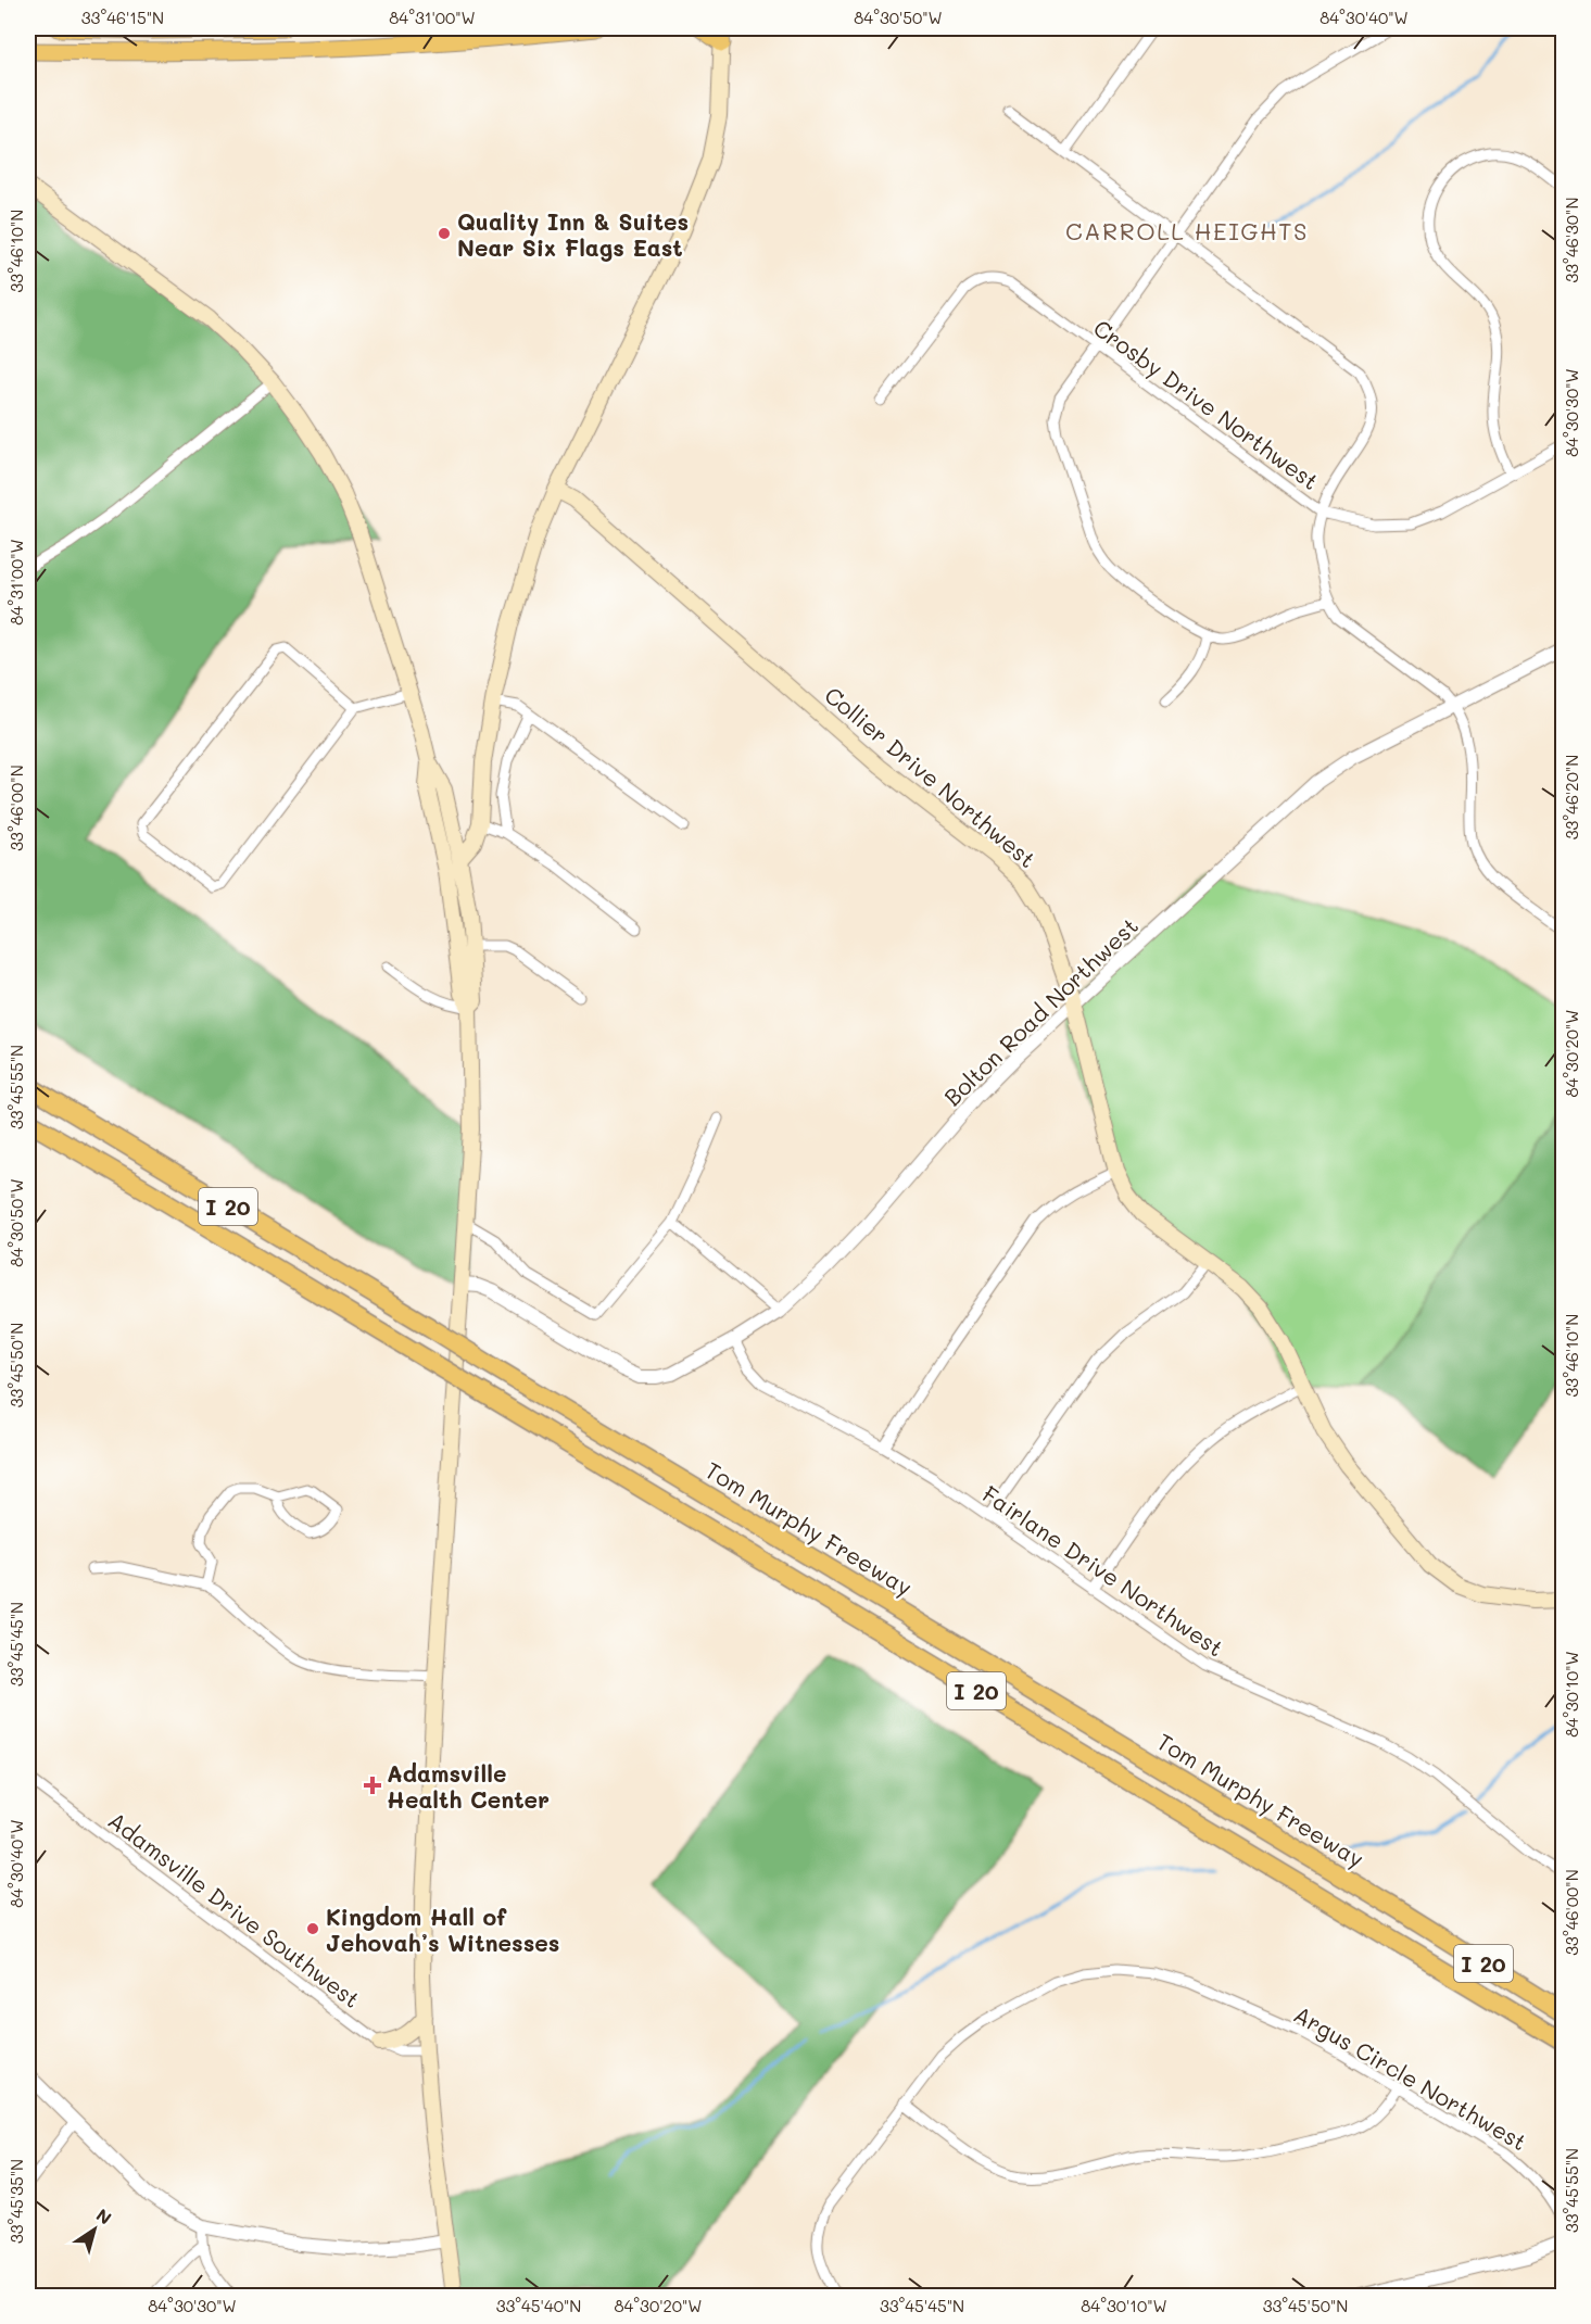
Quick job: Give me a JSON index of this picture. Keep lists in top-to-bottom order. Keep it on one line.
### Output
{"streets":{"highway":["I 20","Tom Murphy Freeway"],"main road":["Collier Drive Northwest"],"street":["Crosby Drive Northwest","Bolton Road Northwest","Fairlane Drive Northwest","Adamsville Drive Southwest","Argus Circle Northwest"]},"crossings":[["Collier Drive Northwest","Bolton Road Northwest"],["Bolton Road Northwest","Fairlane Drive Northwest"]],"districts":["CARROLL HEIGHTS"],"places":{"other":["Quality Inn & Suites Near Six Flags East","Kingdom Hall of Jehovah’s Witnesses"],"health":["Adamsville Health Center"]},"north":"top right","coordinates":["33°46'15\"N","84°31'00\"W","84°30'50\"W","84°30'40\"W","33°46'30\"N","33°46'10\"N","84°30'30\"W","33°46'20\"N","33°46'00\"N","84°30'20\"W","33°45'55\"N","33°45'50\"N","33°45'45\"N","84°30'10\"W","33°45'35\"N","33°45'40\"N"]}
